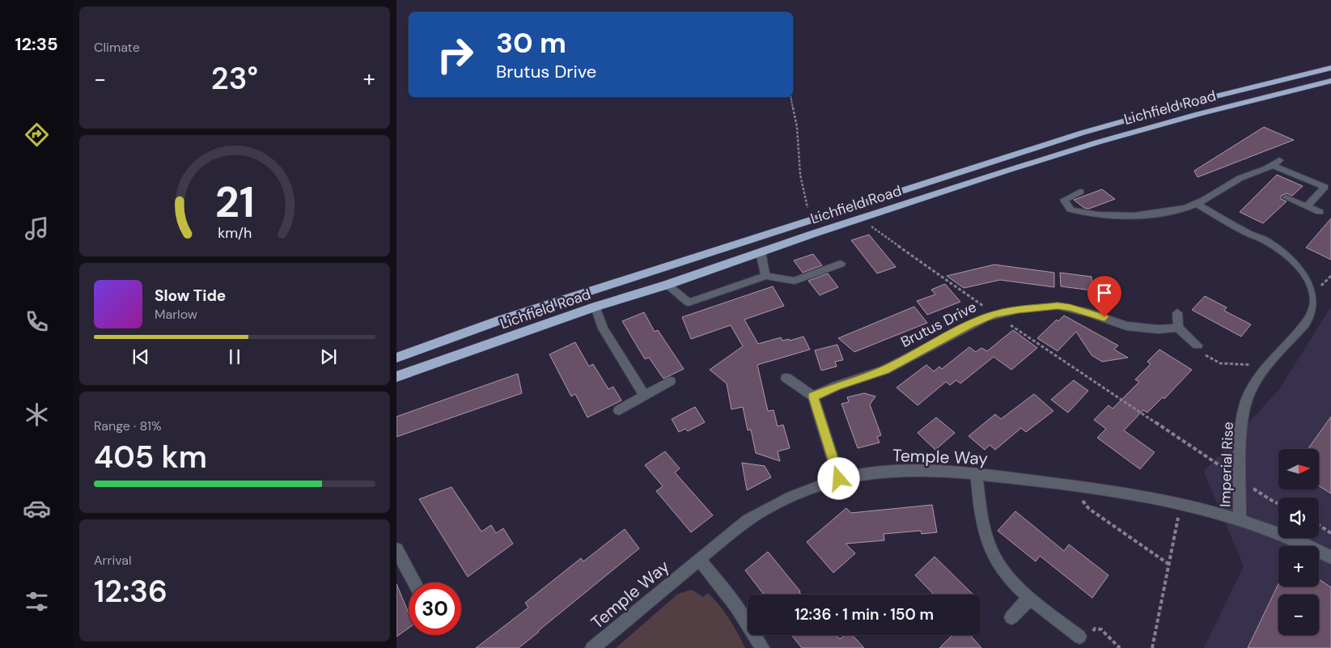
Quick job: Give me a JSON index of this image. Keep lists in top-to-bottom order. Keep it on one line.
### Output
{"streets":{"highway":["Lichfield Road"],"street":["Brutus Drive","Temple Way","Imperial Rise"]},"crossings":[["Temple Way","Imperial Rise"]],"north":"right","page":{"tabs":"12:35","tile":["Climate",["Range · 81%","405 km"],["Arrival","12:36"]],"turn":["30 m","Brutus Drive"],"heat":["−","23°","+"],"song":["Slow Tide","Marlow"],"map_buttons":["+","−"],"limit":"30","trip":"12:36 · 1 min · 150 m","gauge":["21","km/h"]}}
